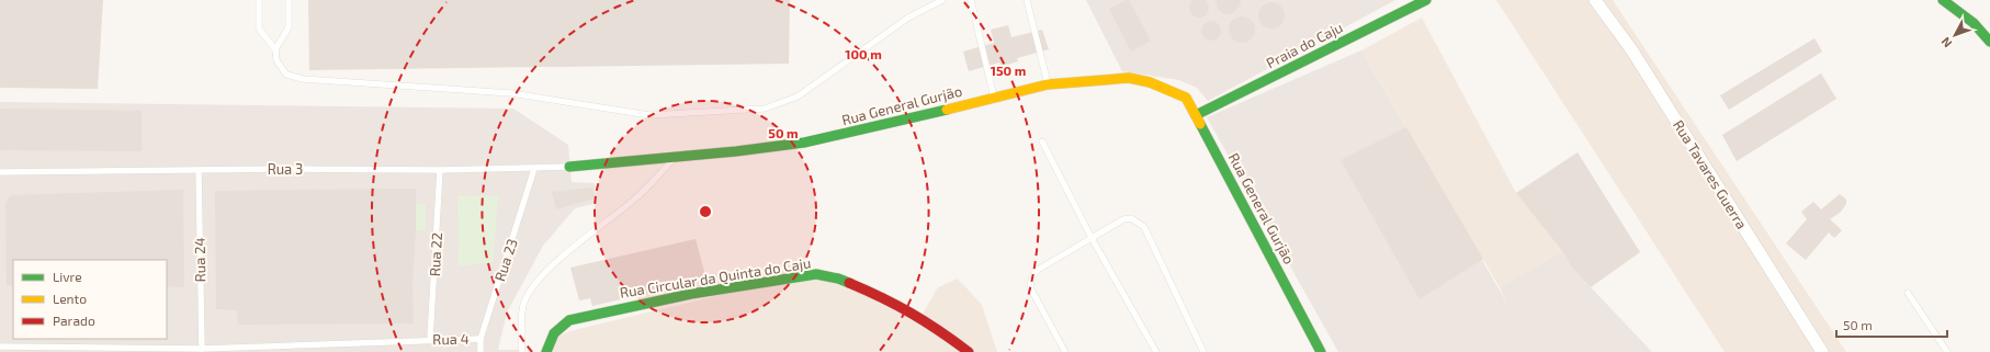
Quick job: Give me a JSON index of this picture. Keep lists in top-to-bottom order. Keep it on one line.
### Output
{"streets":{"street":["Praia do Caju","Rua General Gurjão","Rua Tavares Guerra","Rua Circular da Quinta do Caju"],"lane":["Rua 3","Rua 22","Rua 24","Rua 23","Rua 4"]},"crossings":[["Praia do Caju","Rua General Gurjão"],["Rua General Gurjão","Rua 3"],["Rua 3","Rua 22"],["Rua 3","Rua 24"],["Rua 3","Rua 23"],["Rua 22","Rua 4"],["Rua 24","Rua 4"],["Rua 23","Rua 4"]],"legend":["Livre","Lento","Parado"],"scale_bar":"50 m","north":"bottom left","rings":["100 m","150 m","50 m"]}
